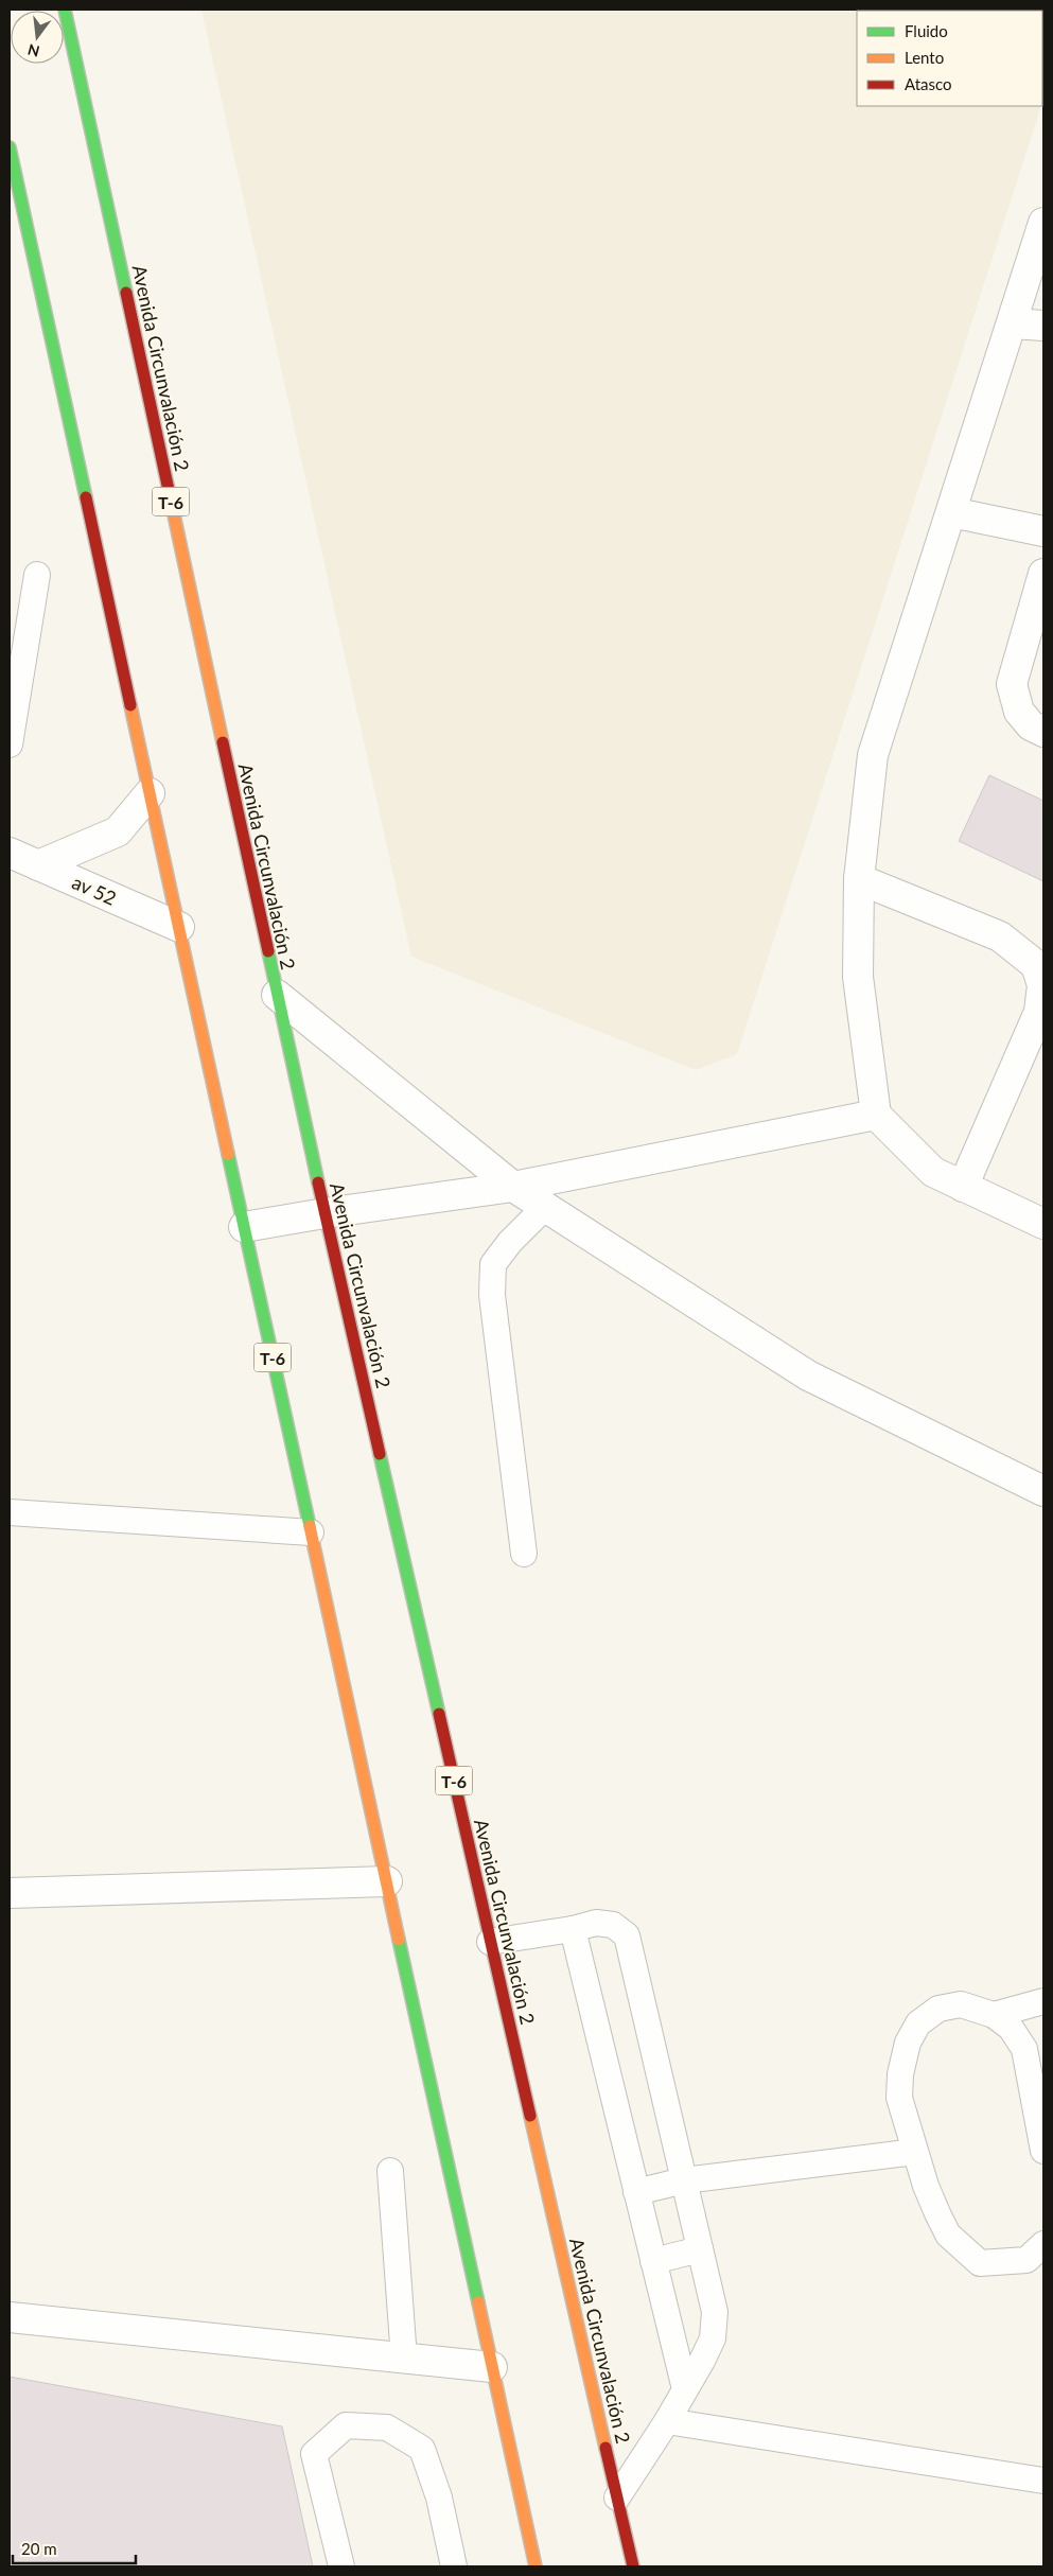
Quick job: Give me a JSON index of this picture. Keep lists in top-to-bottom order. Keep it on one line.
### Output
{"streets":{"highway":["Avenida Circunvalación 2","T-6"],"street":["av 52"]},"crossings":[["T-6","av 52"]],"legend":["Fluido","Lento","Atasco"],"scale_bar":"20 m","north":"bottom"}
